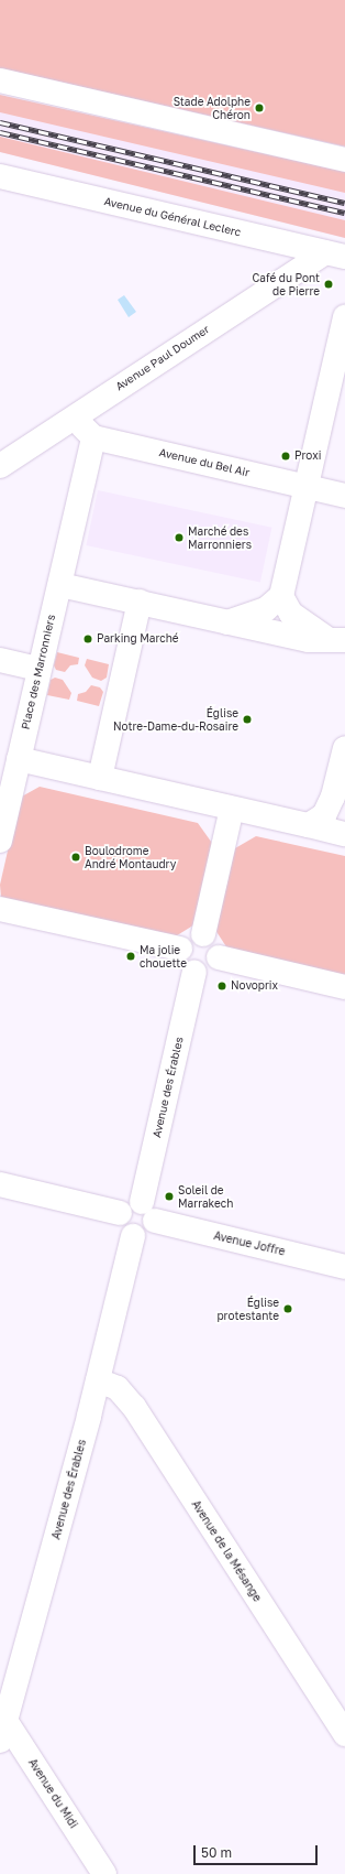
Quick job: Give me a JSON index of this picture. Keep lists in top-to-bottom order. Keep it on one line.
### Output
{"streets":{"street":["Avenue du Général Leclerc","Avenue Paul Doumer","Avenue du Bel Air","Place des Marronniers","Avenue des Érables","Avenue Joffre","Avenue de la Mésange","Avenue du Midi"]},"crossings":[["Avenue du Général Leclerc","Avenue Paul Doumer"],["Avenue du Bel Air","Place des Marronniers"],["Avenue des Érables","Avenue Joffre"],["Avenue des Érables","Avenue de la Mésange"],["Avenue des Érables","Avenue du Midi"]],"places":["Stade Adolphe Chéron","Café du Pont de Pierre","Proxi","Marché des Marronniers","Parking Marché","Église Notre-Dame-du-Rosaire","Boulodrome André Montaudry","Ma jolie chouette","Novoprix","Soleil de Marrakech","Église protestante"],"scale_bar":"50 m"}
